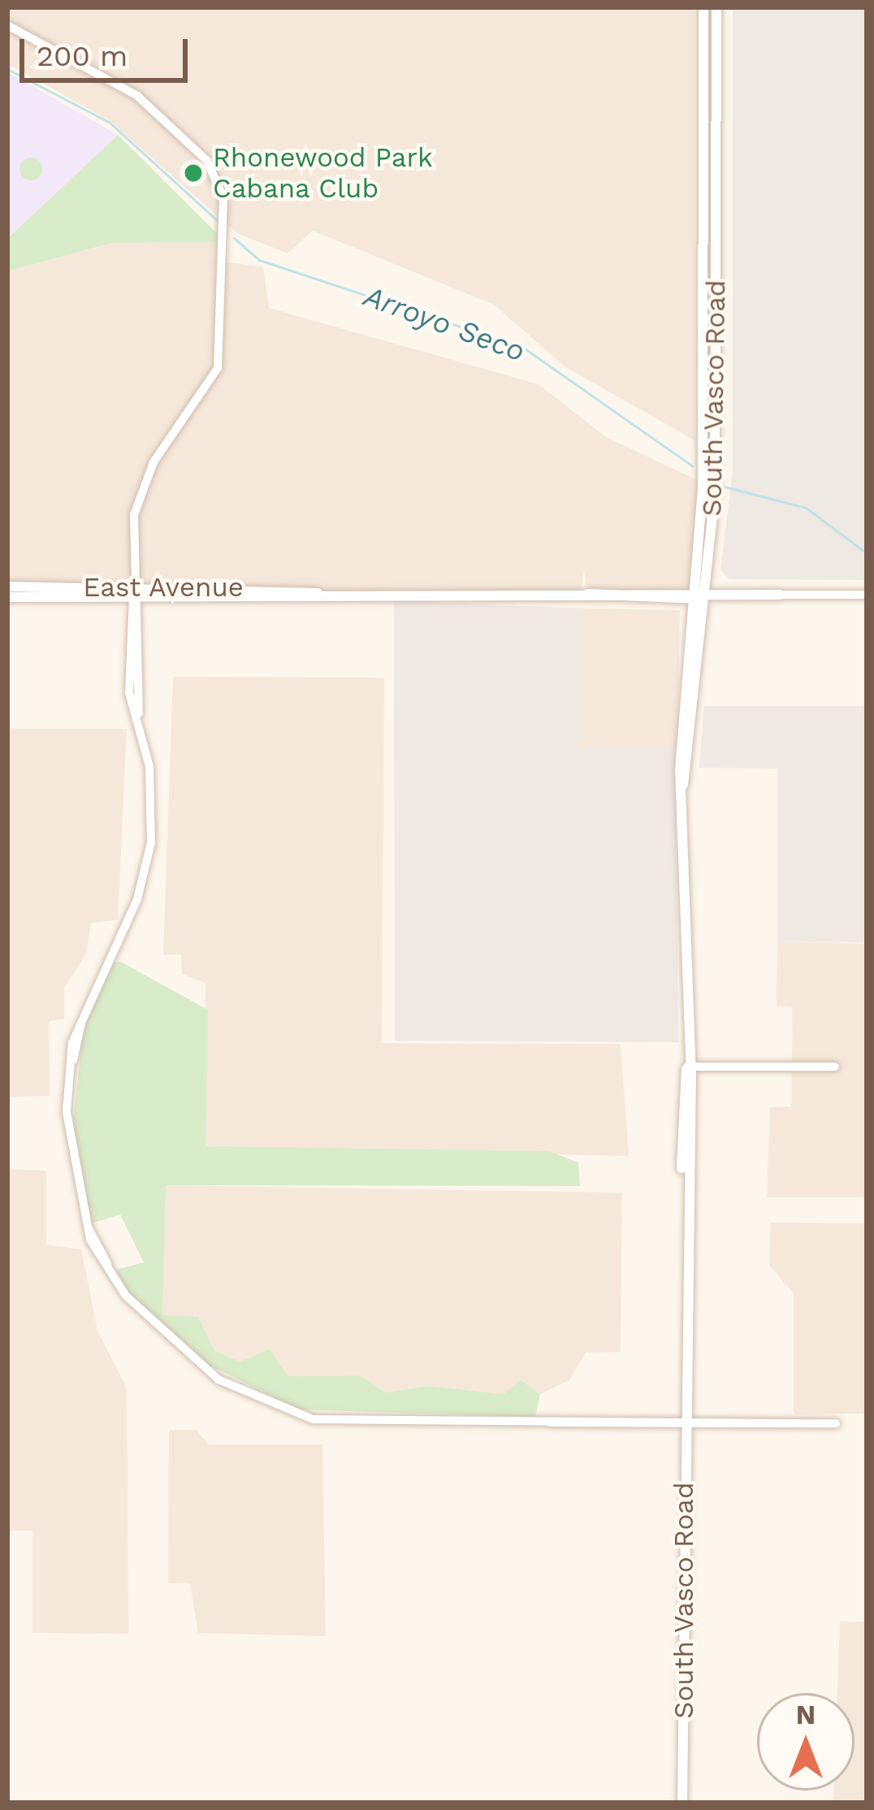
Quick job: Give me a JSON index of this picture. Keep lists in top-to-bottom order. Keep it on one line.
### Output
{"streets":{"main road":["South Vasco Road","East Avenue"]},"crossings":[["South Vasco Road","East Avenue"]],"water":["Arroyo Seco"],"places":["Rhonewood Park Cabana Club"],"scale_bar":"200 m","north":"top"}
